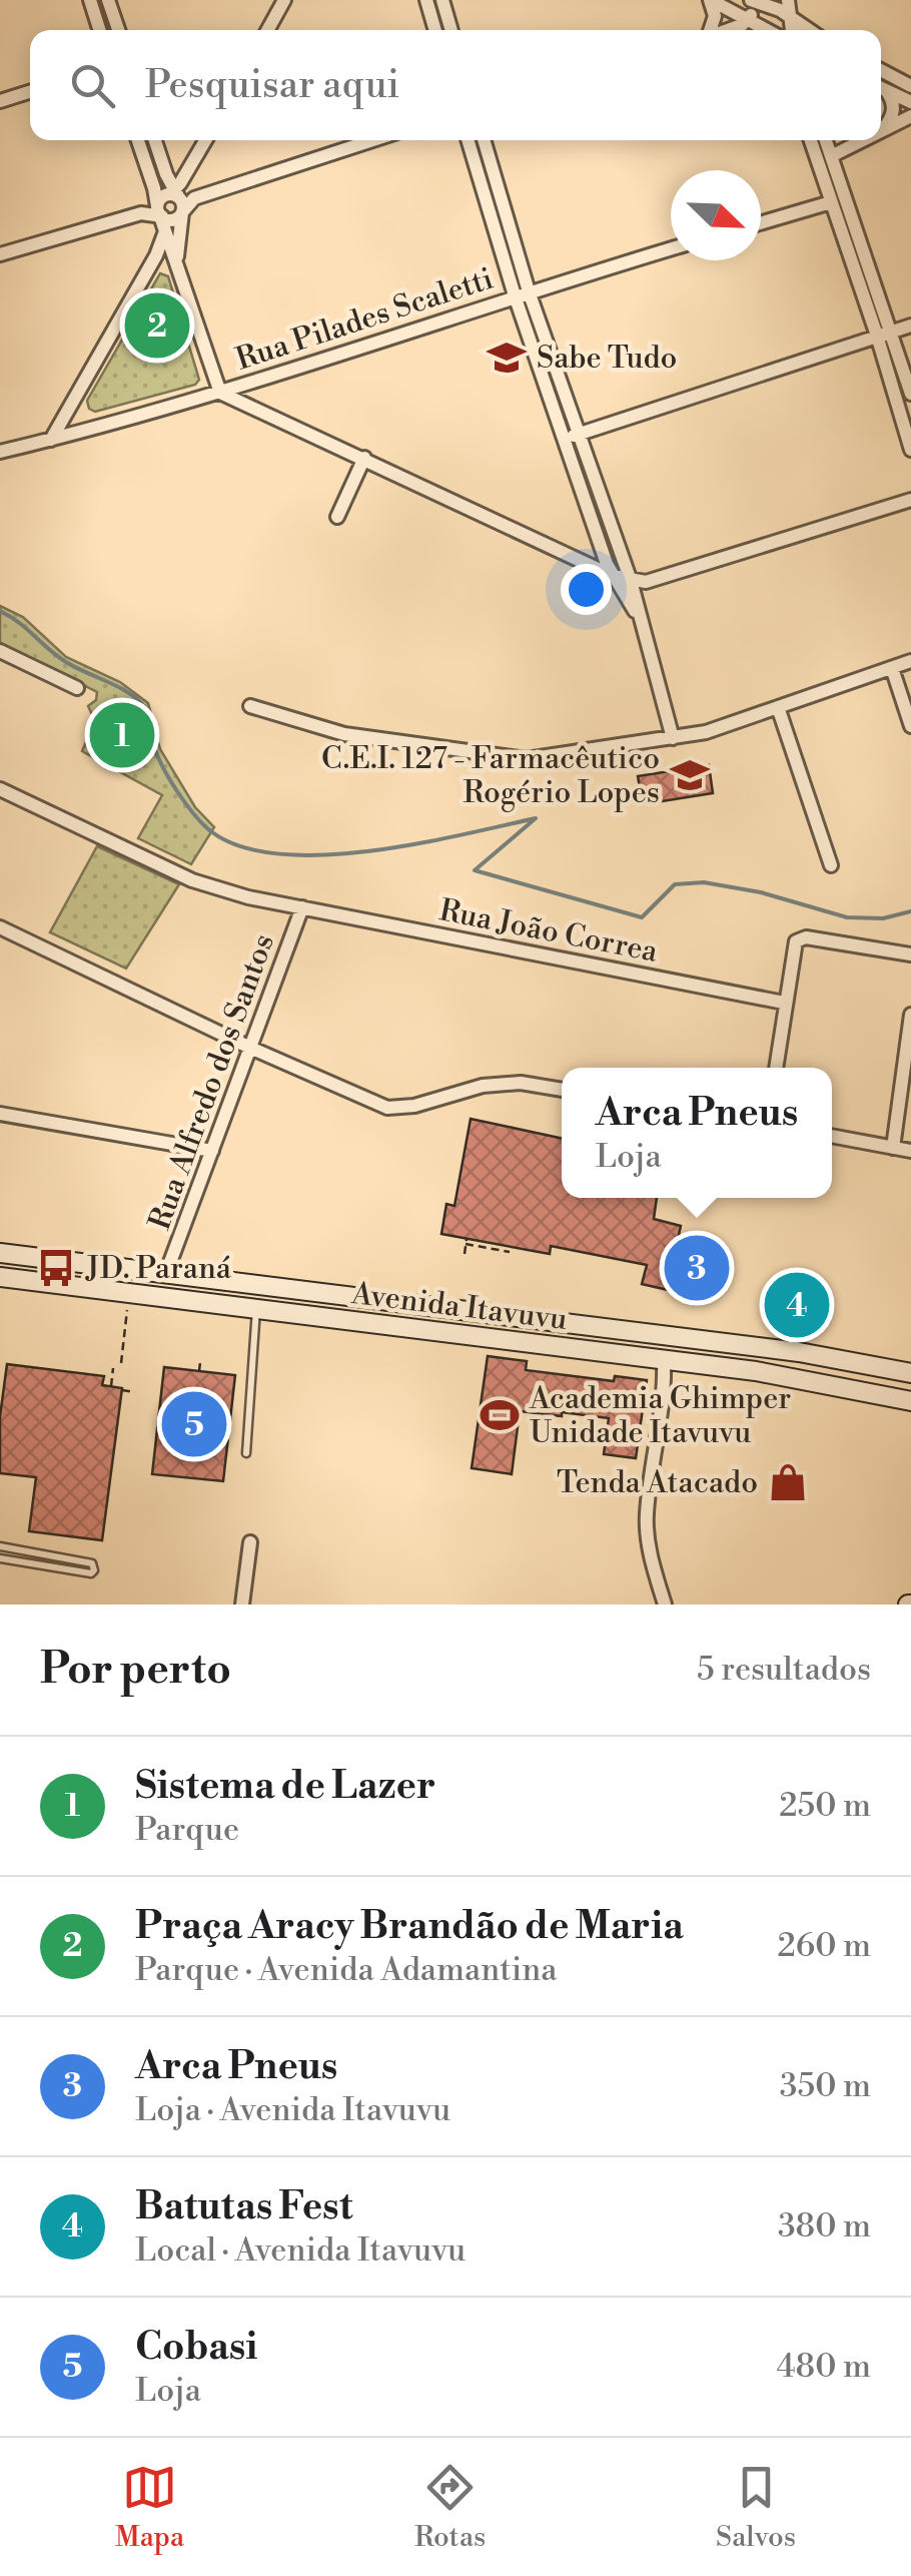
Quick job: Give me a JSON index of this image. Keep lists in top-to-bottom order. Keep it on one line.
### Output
{"streets":{"main road":["Avenida Itavuvu"],"street":["Rua Pilades Scaletti","Rua João Correa","Rua Alfredo dos Santos"]},"crossings":[["Rua João Correa","Rua Alfredo dos Santos"],["Rua Alfredo dos Santos","Avenida Itavuvu"]],"places":{"school or university":["Sabe Tudo","C.E.I. 127 - Farmacêutico Rogério Lopes"],"bus stop":["JD. Paraná"],"sports":["Academia Ghimper Unidade Itavuvu"],"shop":["Tenda Atacado"]},"north":"bottom right","page":{"search":"Pesquisar aqui","pins":["2","1","3","4","5"],"popup":["Arca Pneus","Loja"],"heading":["Por perto","5 resultados"],"list":[{"mark":"1","name":"Sistema de Lazer","note":"Parque","value":"250 m"},{"mark":"2","name":"Praça Aracy Brandão de Maria","note":"Parque · Avenida Adamantina","value":"260 m"},{"mark":"3","name":"Arca Pneus","note":"Loja · Avenida Itavuvu","value":"350 m"},{"mark":"4","name":"Batutas Fest","note":"Local · Avenida Itavuvu","value":"380 m"},{"mark":"5","name":"Cobasi","note":"Loja","value":"480 m"}],"nav":["Mapa","Rotas","Salvos"]}}
